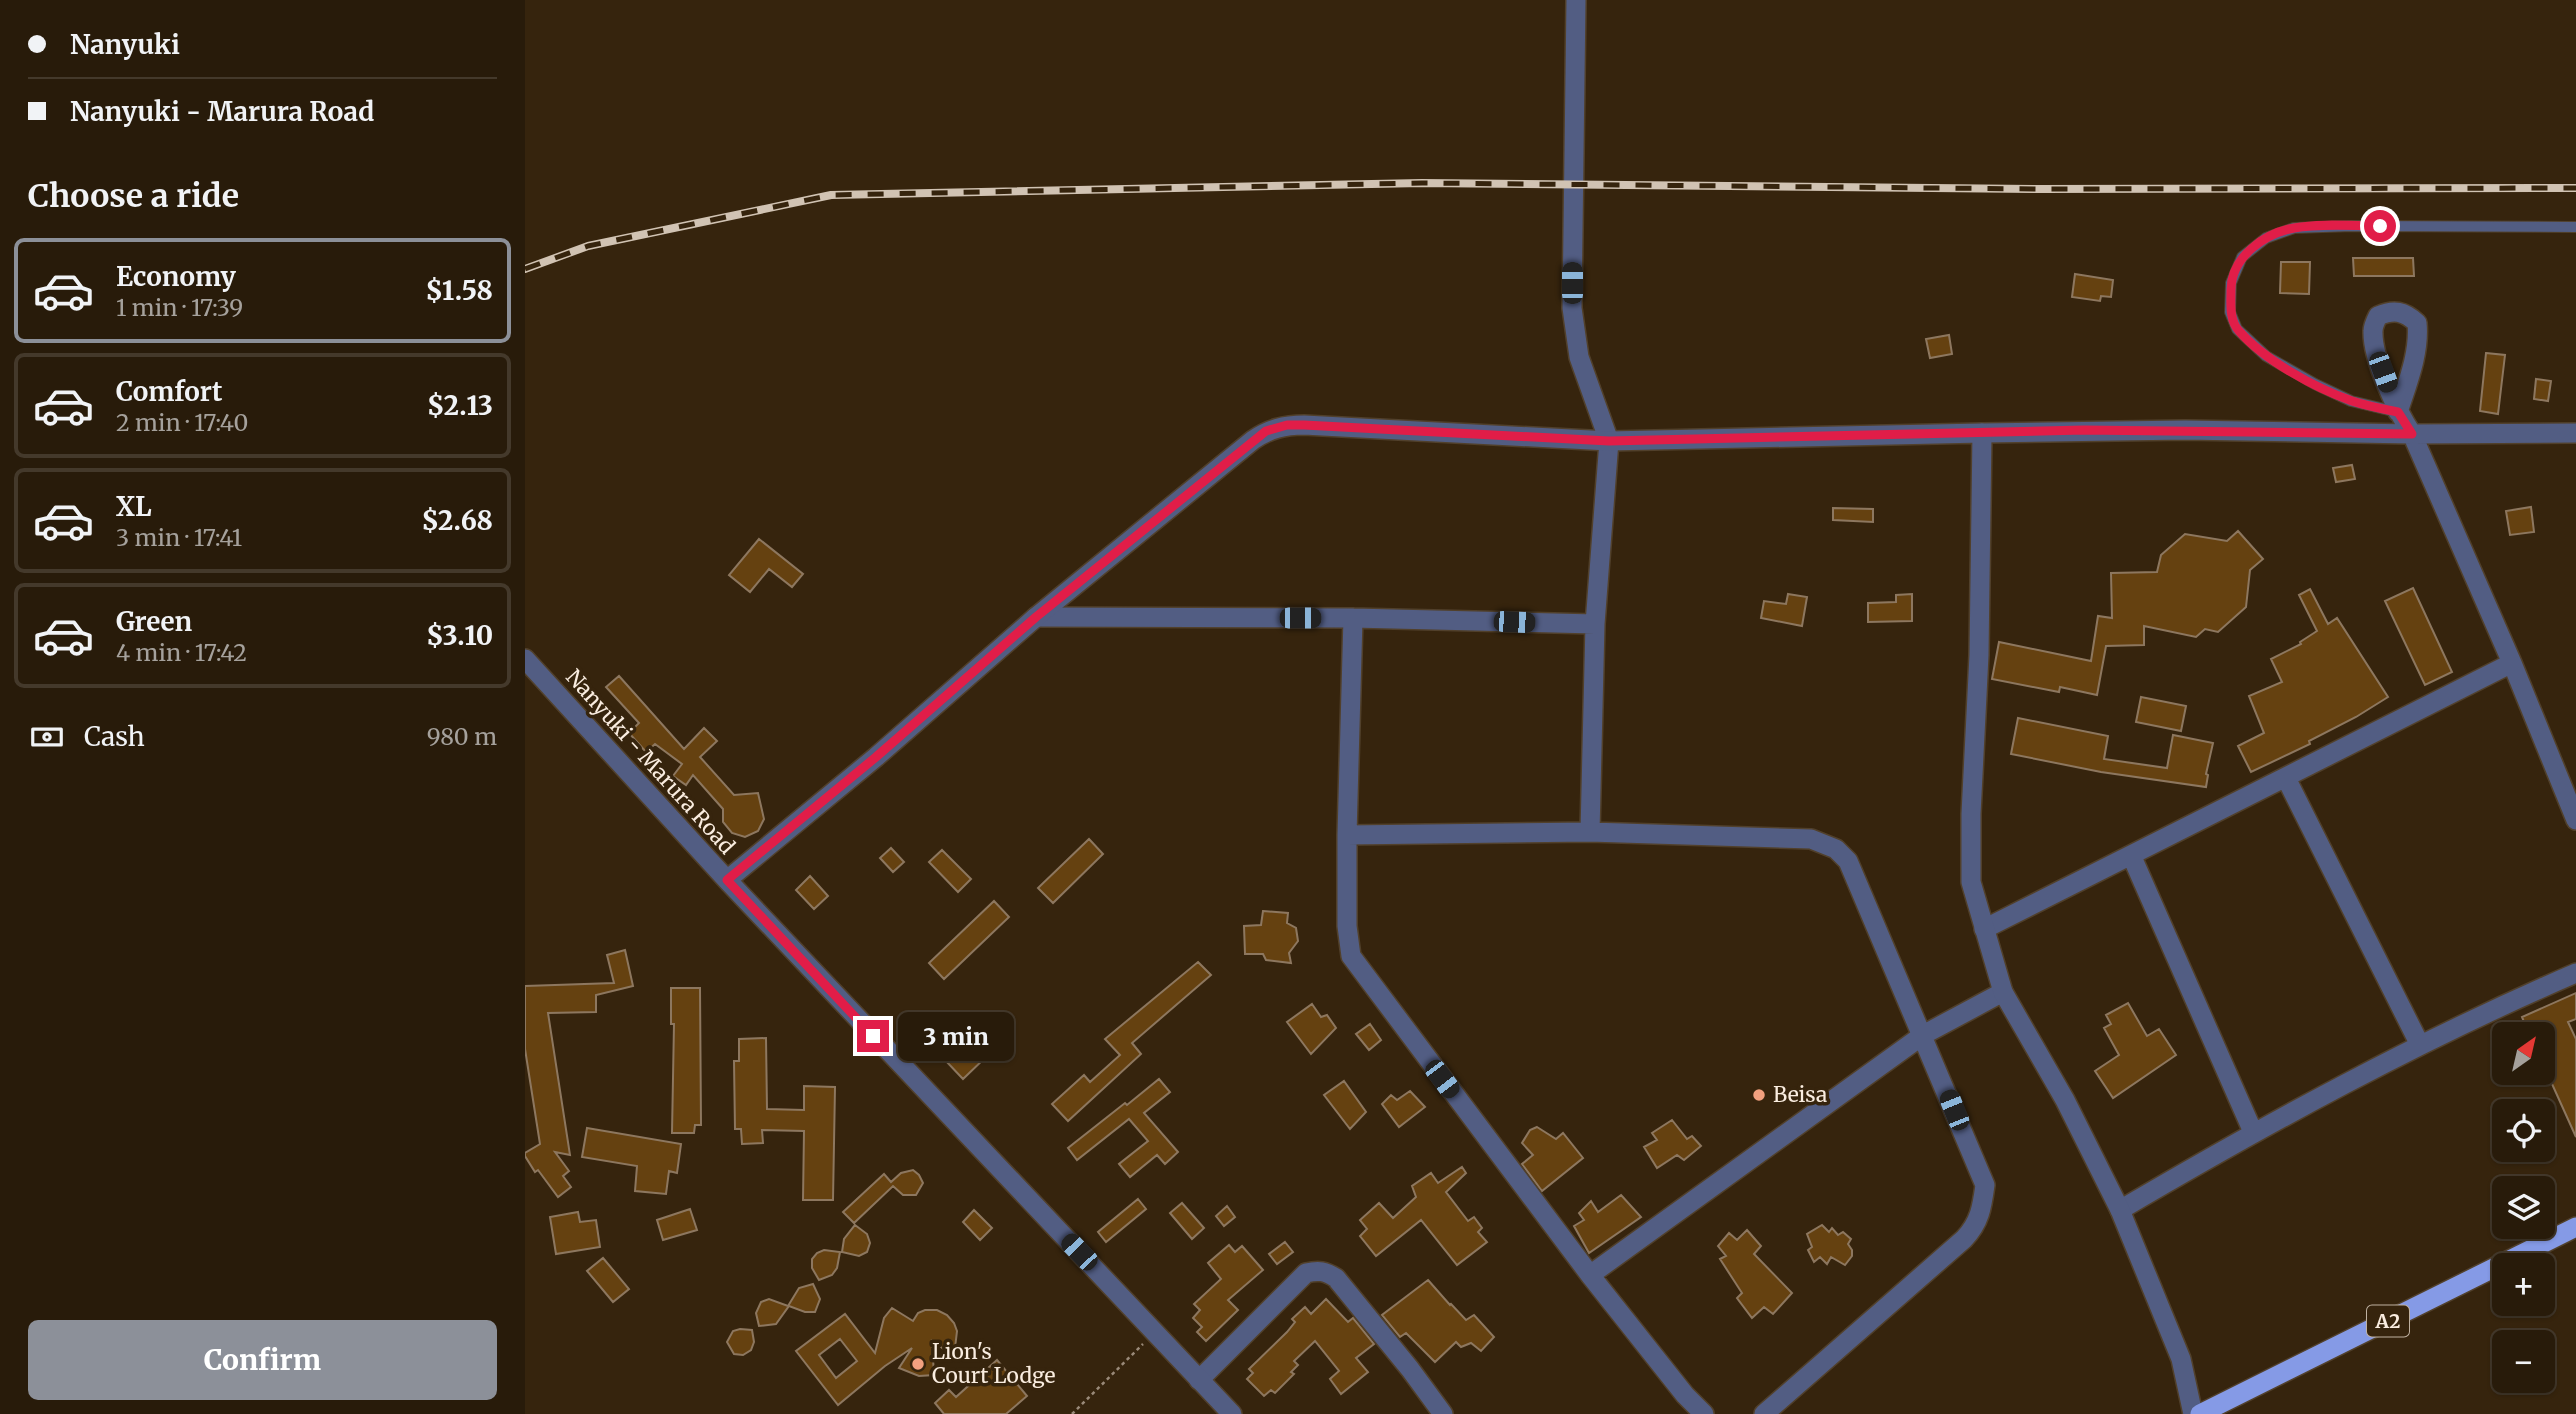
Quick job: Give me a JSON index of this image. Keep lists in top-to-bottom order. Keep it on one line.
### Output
{"streets":{"highway":["A2"],"street":["Nanyuki - Marura Road"]},"places":["Beisa","Lion's Court Lodge"],"north":"top right","page":{"banner":["Nanyuki","Nanyuki - Marura Road"],"heading":"Choose a ride","list":[{"name":"Economy","note":"1 min · 17:39","value":"$1.58"},{"name":"Comfort","note":"2 min · 17:40","value":"$2.13"},{"name":"XL","note":"3 min · 17:41","value":"$2.68"},{"name":"Green","note":"4 min · 17:42","value":"$3.10"}],"pay":["Cash","980 m"],"bubble":"3 min","map_buttons":["+","−"],"buttons":"Confirm"}}
